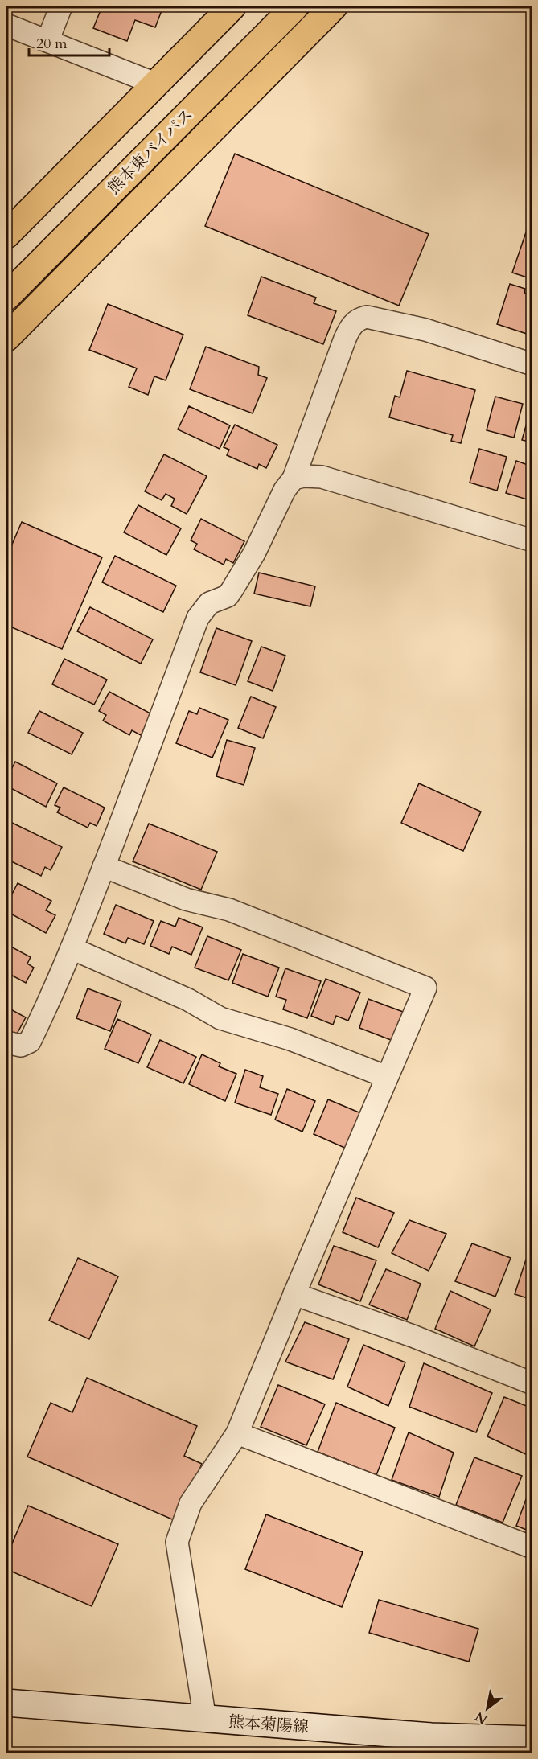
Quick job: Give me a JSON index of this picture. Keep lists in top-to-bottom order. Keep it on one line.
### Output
{"streets":{"highway":["熊本東バイパス"],"main road":["熊本菊陽線"]},"scale_bar":"20 m","north":"bottom left"}
